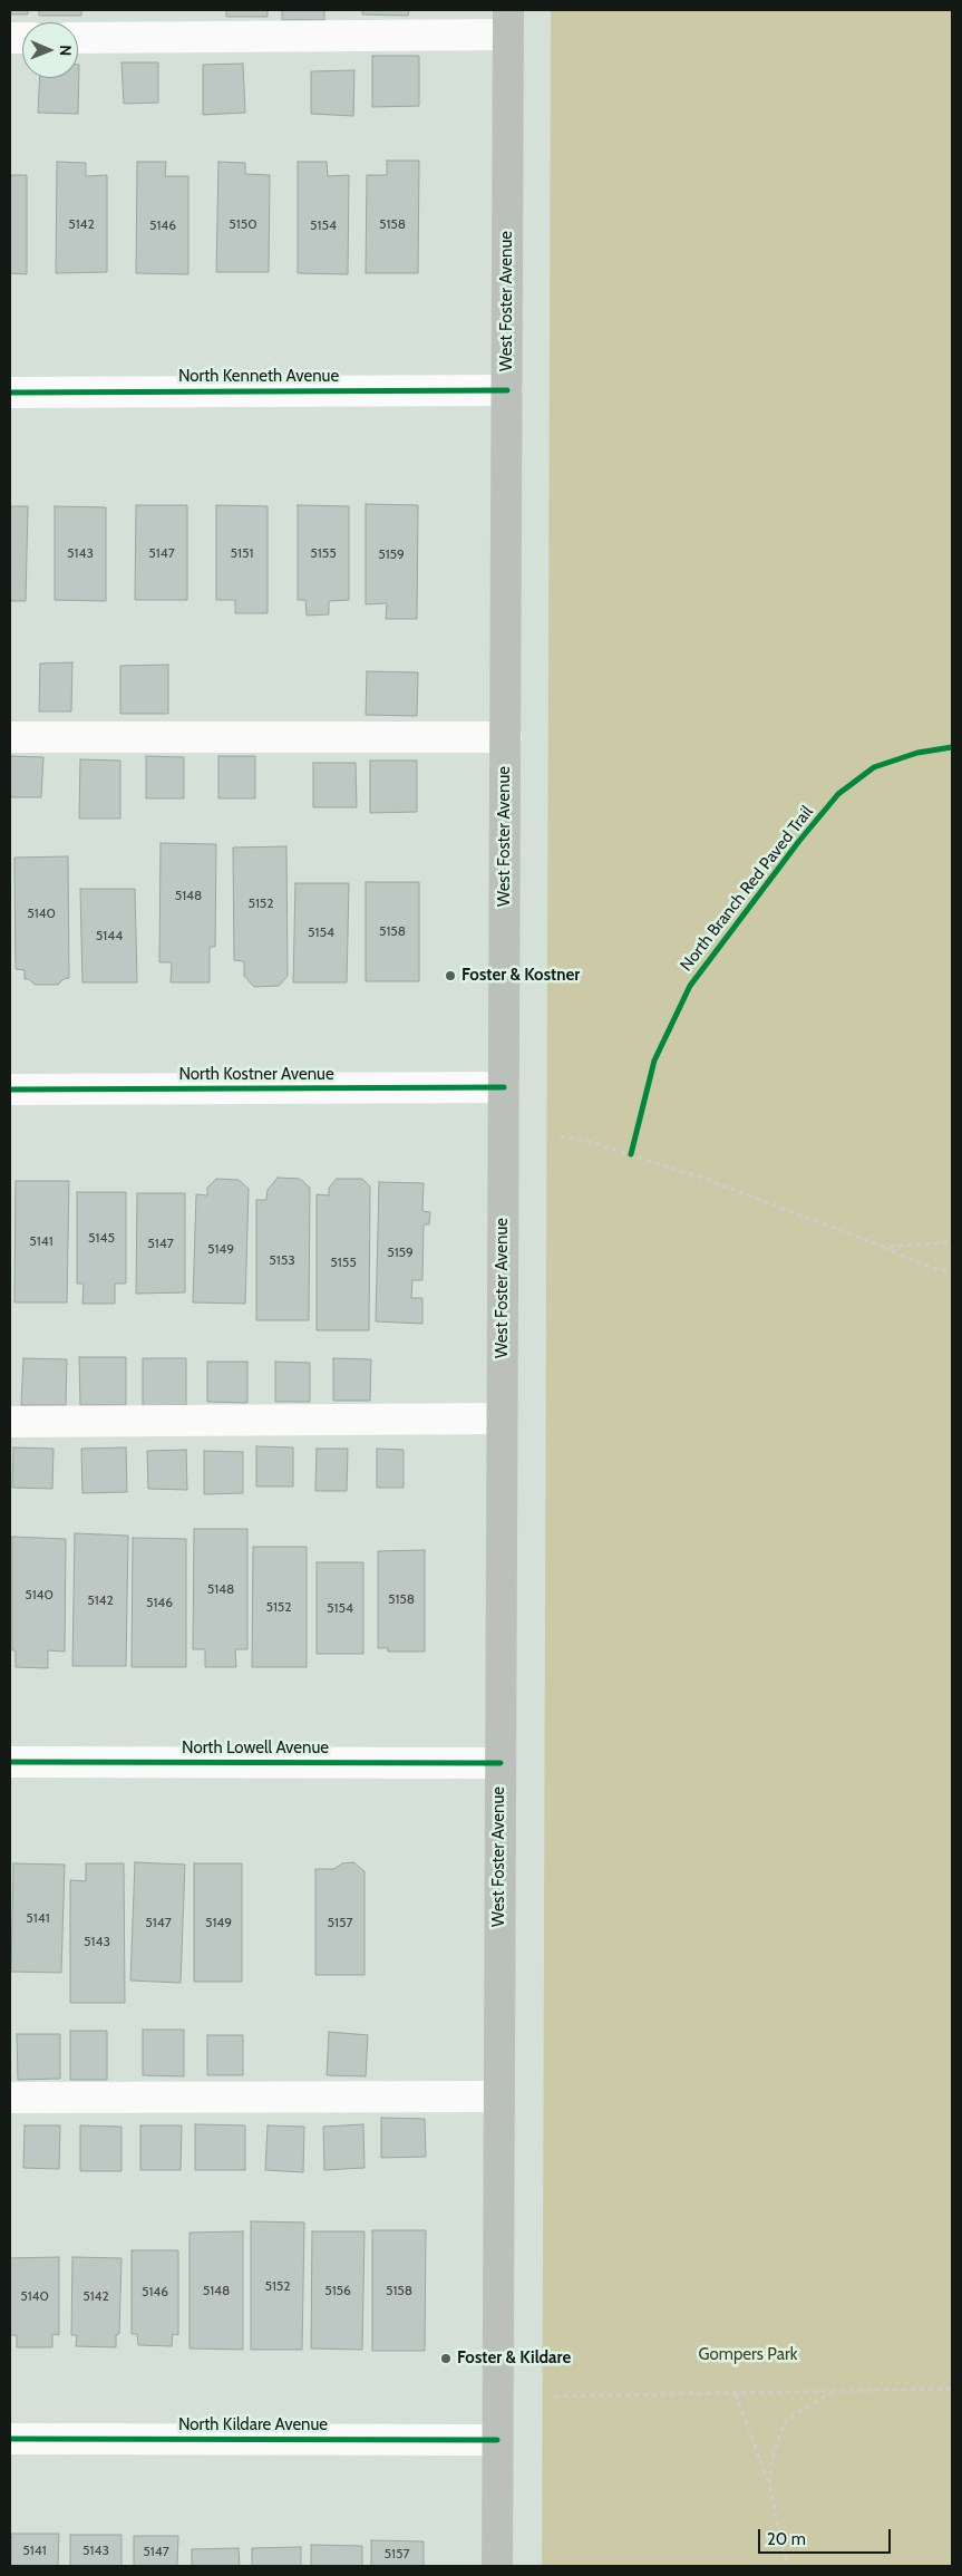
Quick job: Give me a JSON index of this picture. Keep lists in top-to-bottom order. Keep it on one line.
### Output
{"streets":{"main road":["West Foster Avenue"],"street":["North Kenneth Avenue","North Kostner Avenue","North Lowell Avenue","North Kildare Avenue"],"cycle path":["North Branch Red Paved Trail"]},"crossings":[["West Foster Avenue","North Kenneth Avenue"],["West Foster Avenue","North Kostner Avenue"],["West Foster Avenue","North Lowell Avenue"],["West Foster Avenue","North Kildare Avenue"]],"parks":["Gompers Park"],"places":["Foster & Kostner","Foster & Kildare"],"house_numbers":["5142","5150","5158","5146","5154","5143","5147","5151","5155","5159","5148","5152","5140","5158","5154","5144","5145","5141","5147","5149","5159","5153","5155","5148","5140","5158","5142","5146","5152","5154","5141","5147","5149","5157","5143","5152","5148","5156","5158","5146","5140","5142","5141","5143","5147","5157"],"scale_bar":"20 m","north":"right"}
